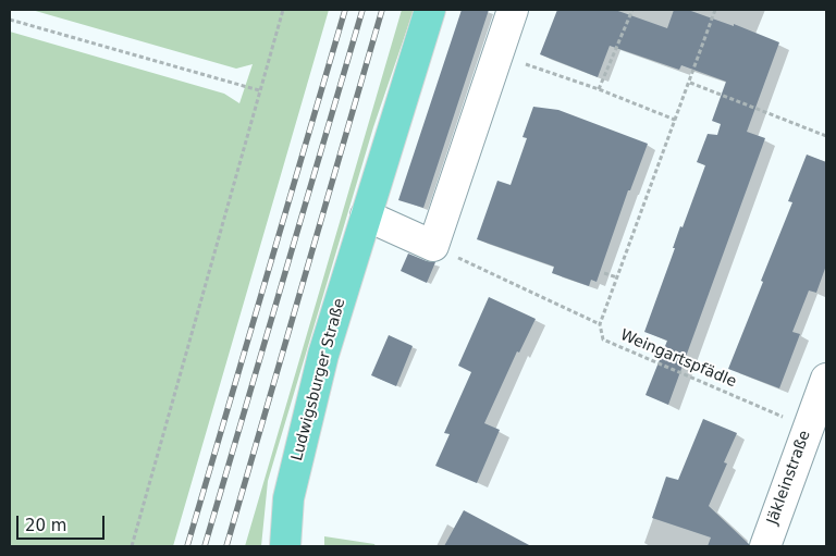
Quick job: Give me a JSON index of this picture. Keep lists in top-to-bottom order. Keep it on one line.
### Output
{"streets":{"main road":["Ludwigsburger Straße"],"street":["Jäkleinstraße"],"path":["Weingartspfädle"]},"crossings":[["Weingartspfädle","Jäkleinstraße"]],"scale_bar":"20 m"}
